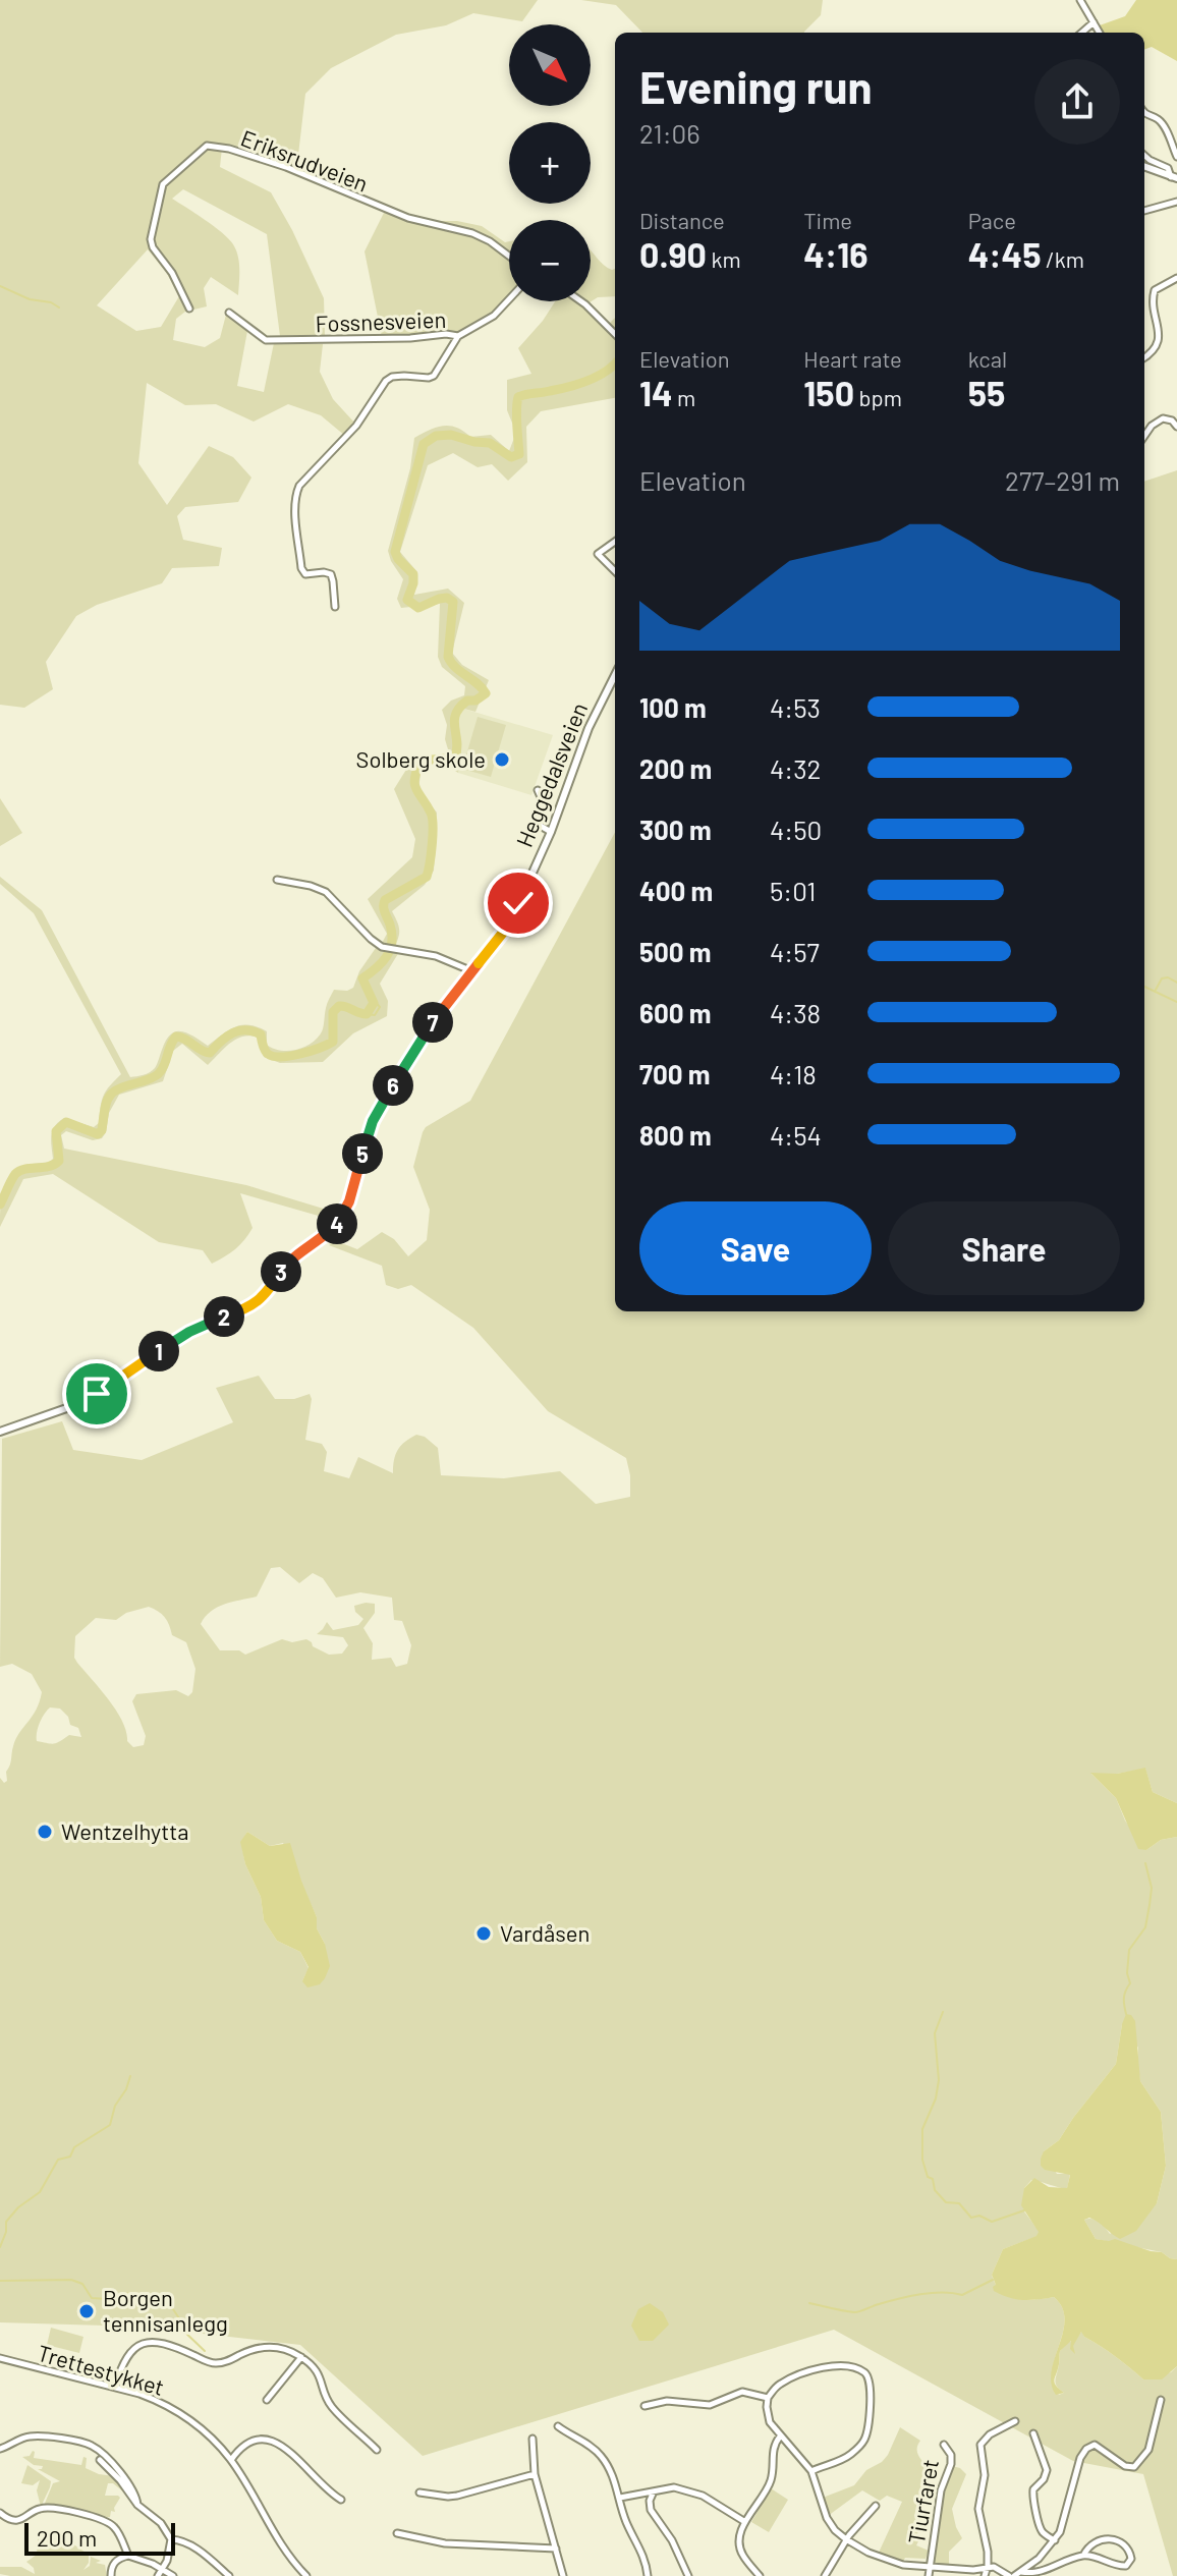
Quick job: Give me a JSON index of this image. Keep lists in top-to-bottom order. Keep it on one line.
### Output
{"streets":{"main road":["Heggedalsveien"],"street":["Eriksrudveien","Fossnesveien","Trettestykket","Tiurfaret"]},"places":["Solberg skole","Wentzelhytta","Vardåsen","Borgen tennisanlegg"],"scale_bar":"200 m","north":"bottom right","page":{"map_buttons":["+","−"],"heading":["Evening run","21:06"],"stats":[["Distance","0.90 km"],["Time","4:16"],["Pace","4:45 /km"],["Elevation","14 m"],["Heart rate","150 bpm"],["kcal","55"]],"chart":["Elevation","277–291 m"],"list":[{"name":"100 m","note":"4:53"},{"name":"200 m","note":"4:32"},{"name":"300 m","note":"4:50"},{"name":"400 m","note":"5:01"},{"name":"500 m","note":"4:57"},{"name":"600 m","note":"4:38"},{"name":"700 m","note":"4:18"},{"name":"800 m","note":"4:54"}],"pins":["7","6","5","4","3","2","1"],"buttons":["Save","Share"],"scale":"200 m"}}
